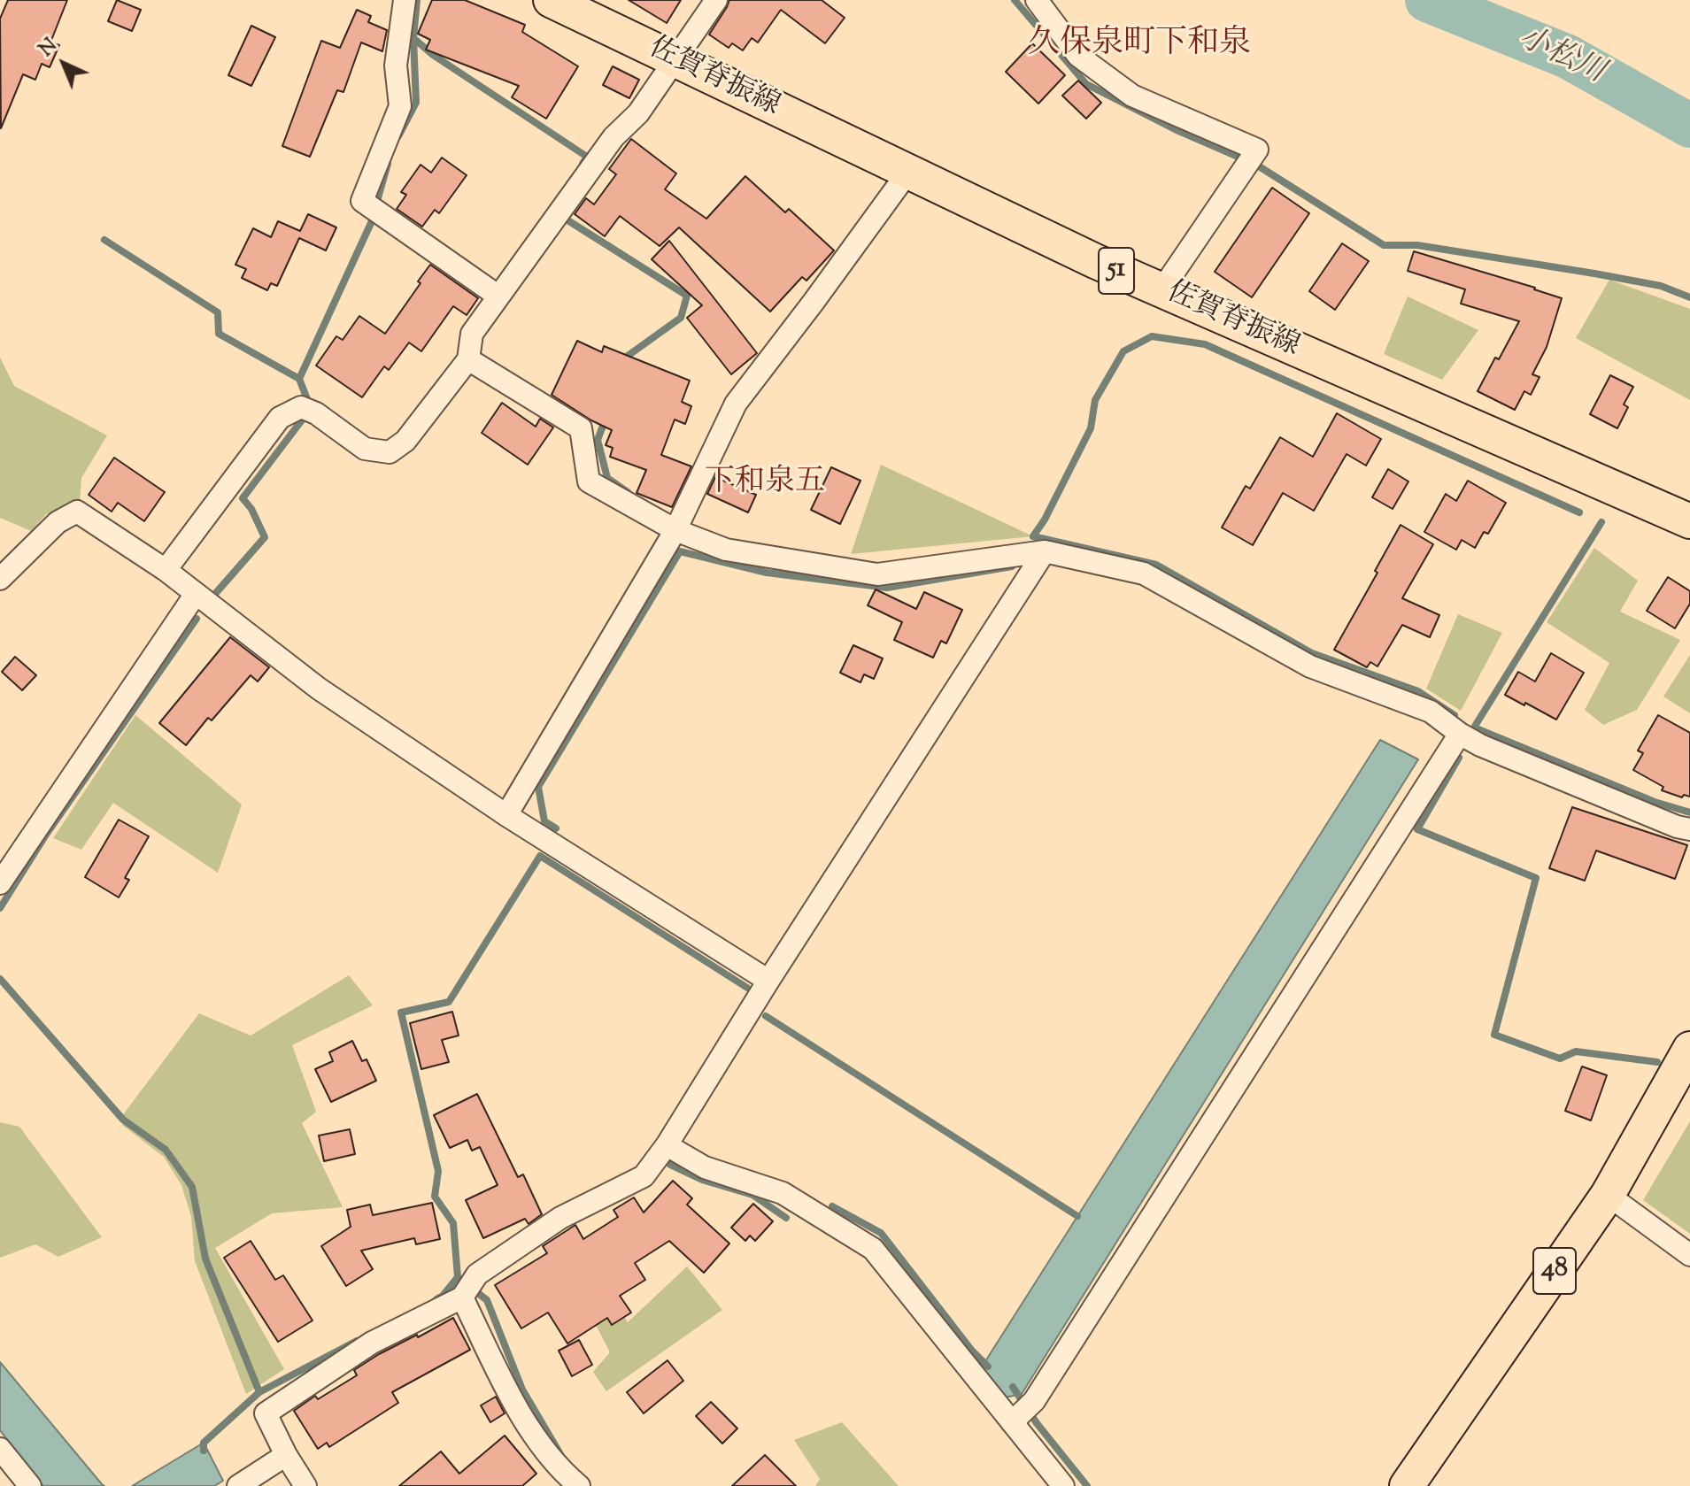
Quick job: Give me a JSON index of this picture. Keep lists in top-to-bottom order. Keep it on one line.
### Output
{"streets":{"main road":["佐賀脊振線","51","48"]},"districts":["久保泉町下和泉","下和泉五"],"water":["小松川"],"north":"top left"}
